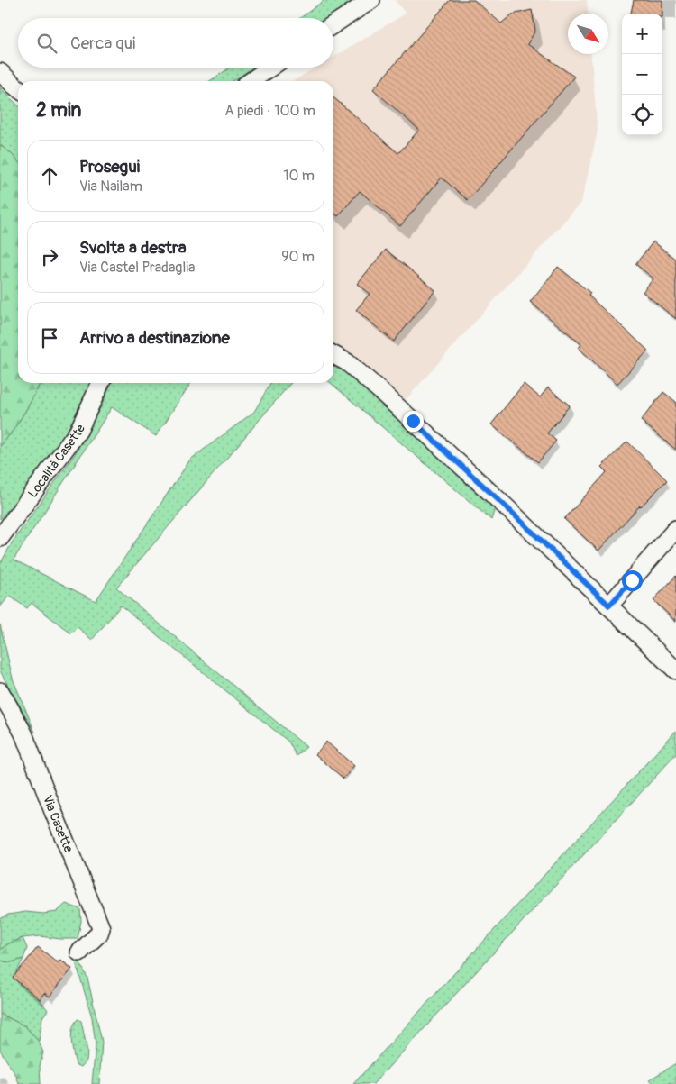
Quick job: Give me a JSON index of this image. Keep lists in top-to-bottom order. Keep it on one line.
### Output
{"streets":{"street":["Località Casette","Via Casette"]},"north":"bottom right","page":{"map_buttons":["+","−"],"search":"Cerca qui","heading":["2 min","A piedi · 100 m"],"list":[["Prosegui","Via Nailam","10 m"],["Svolta a destra","Via Castel Pradaglia","90 m"],"Arrivo a destinazione"]}}
